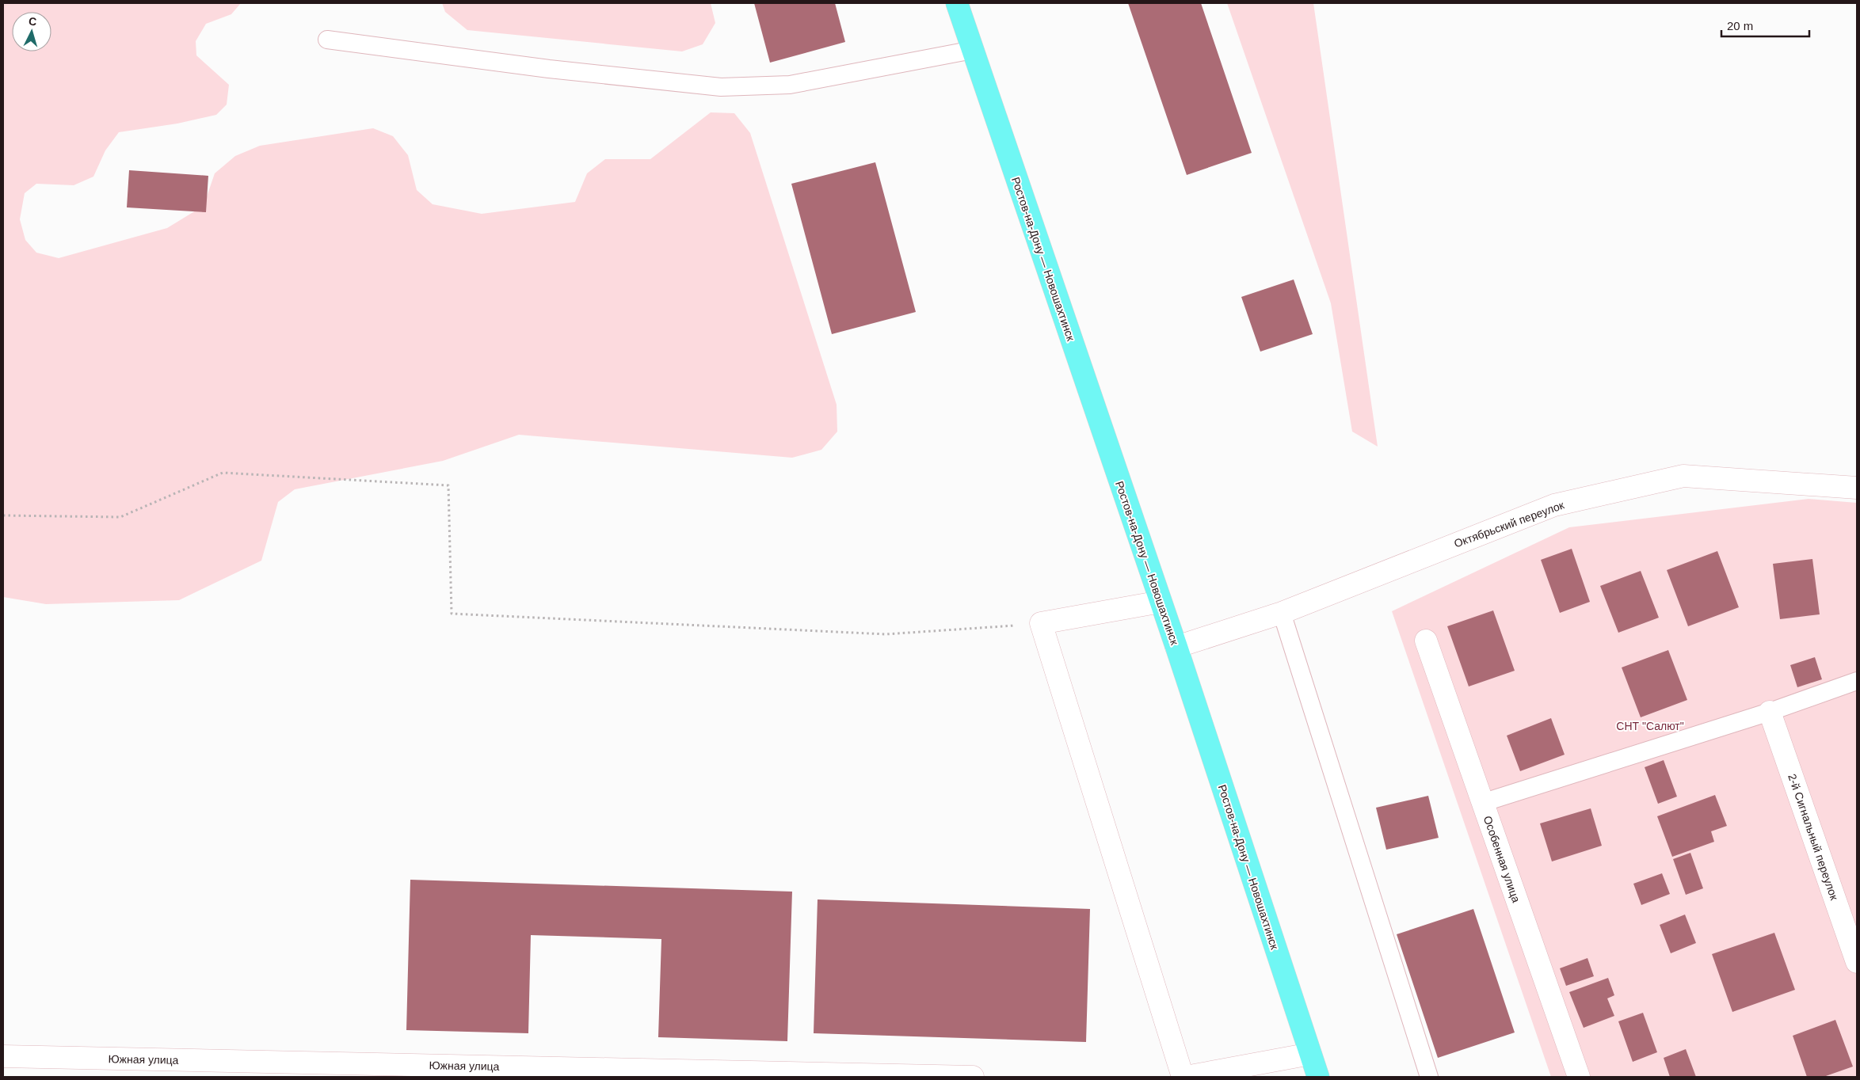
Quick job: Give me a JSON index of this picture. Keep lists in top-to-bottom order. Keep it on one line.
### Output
{"streets":{"main road":["Ростов-на-Дону — Новошахтинск"],"street":["Октябрьский переулок","2-й Сигнальный переулок","Особенная улица","Южная улица"]},"crossings":[["Ростов-на-Дону — Новошахтинск","Октябрьский переулок"]],"parks":["СНТ \"Салют\""],"scale_bar":"20 m","north":"top"}
